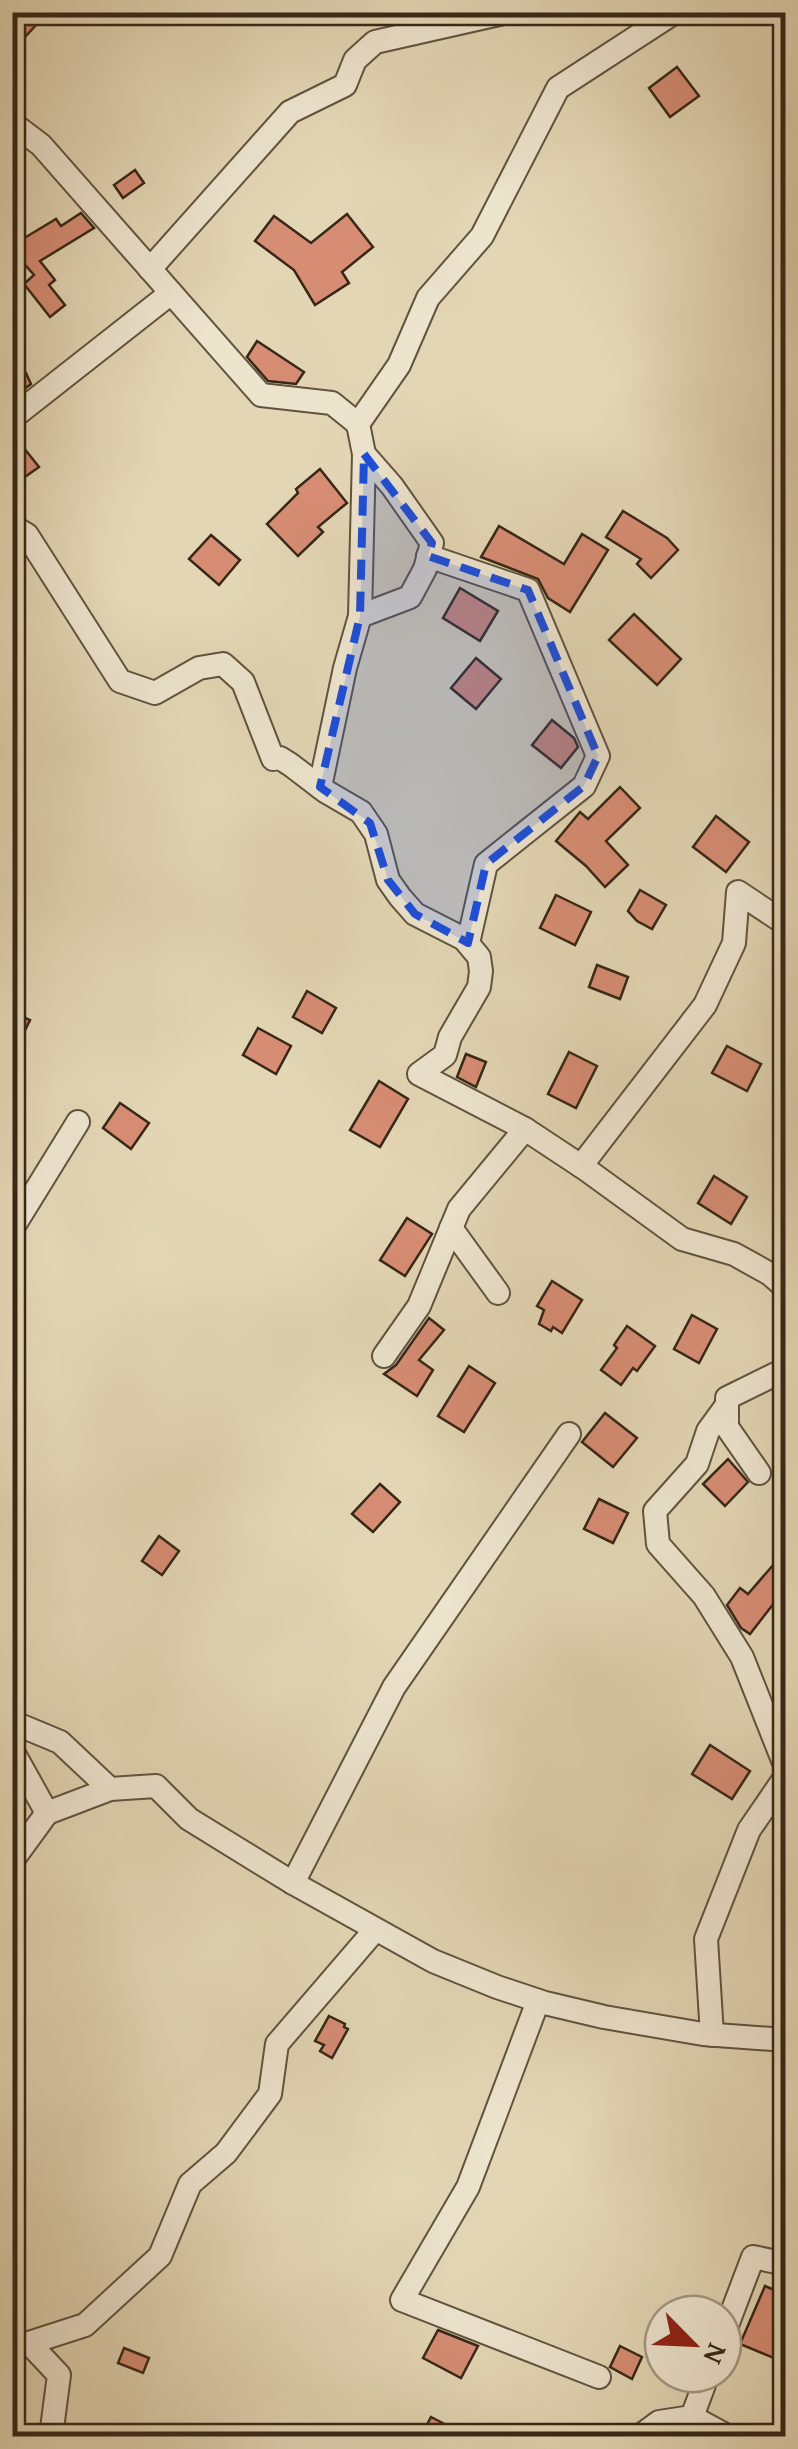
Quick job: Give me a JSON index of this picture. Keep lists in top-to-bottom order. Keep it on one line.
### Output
{"north":"bottom right"}
